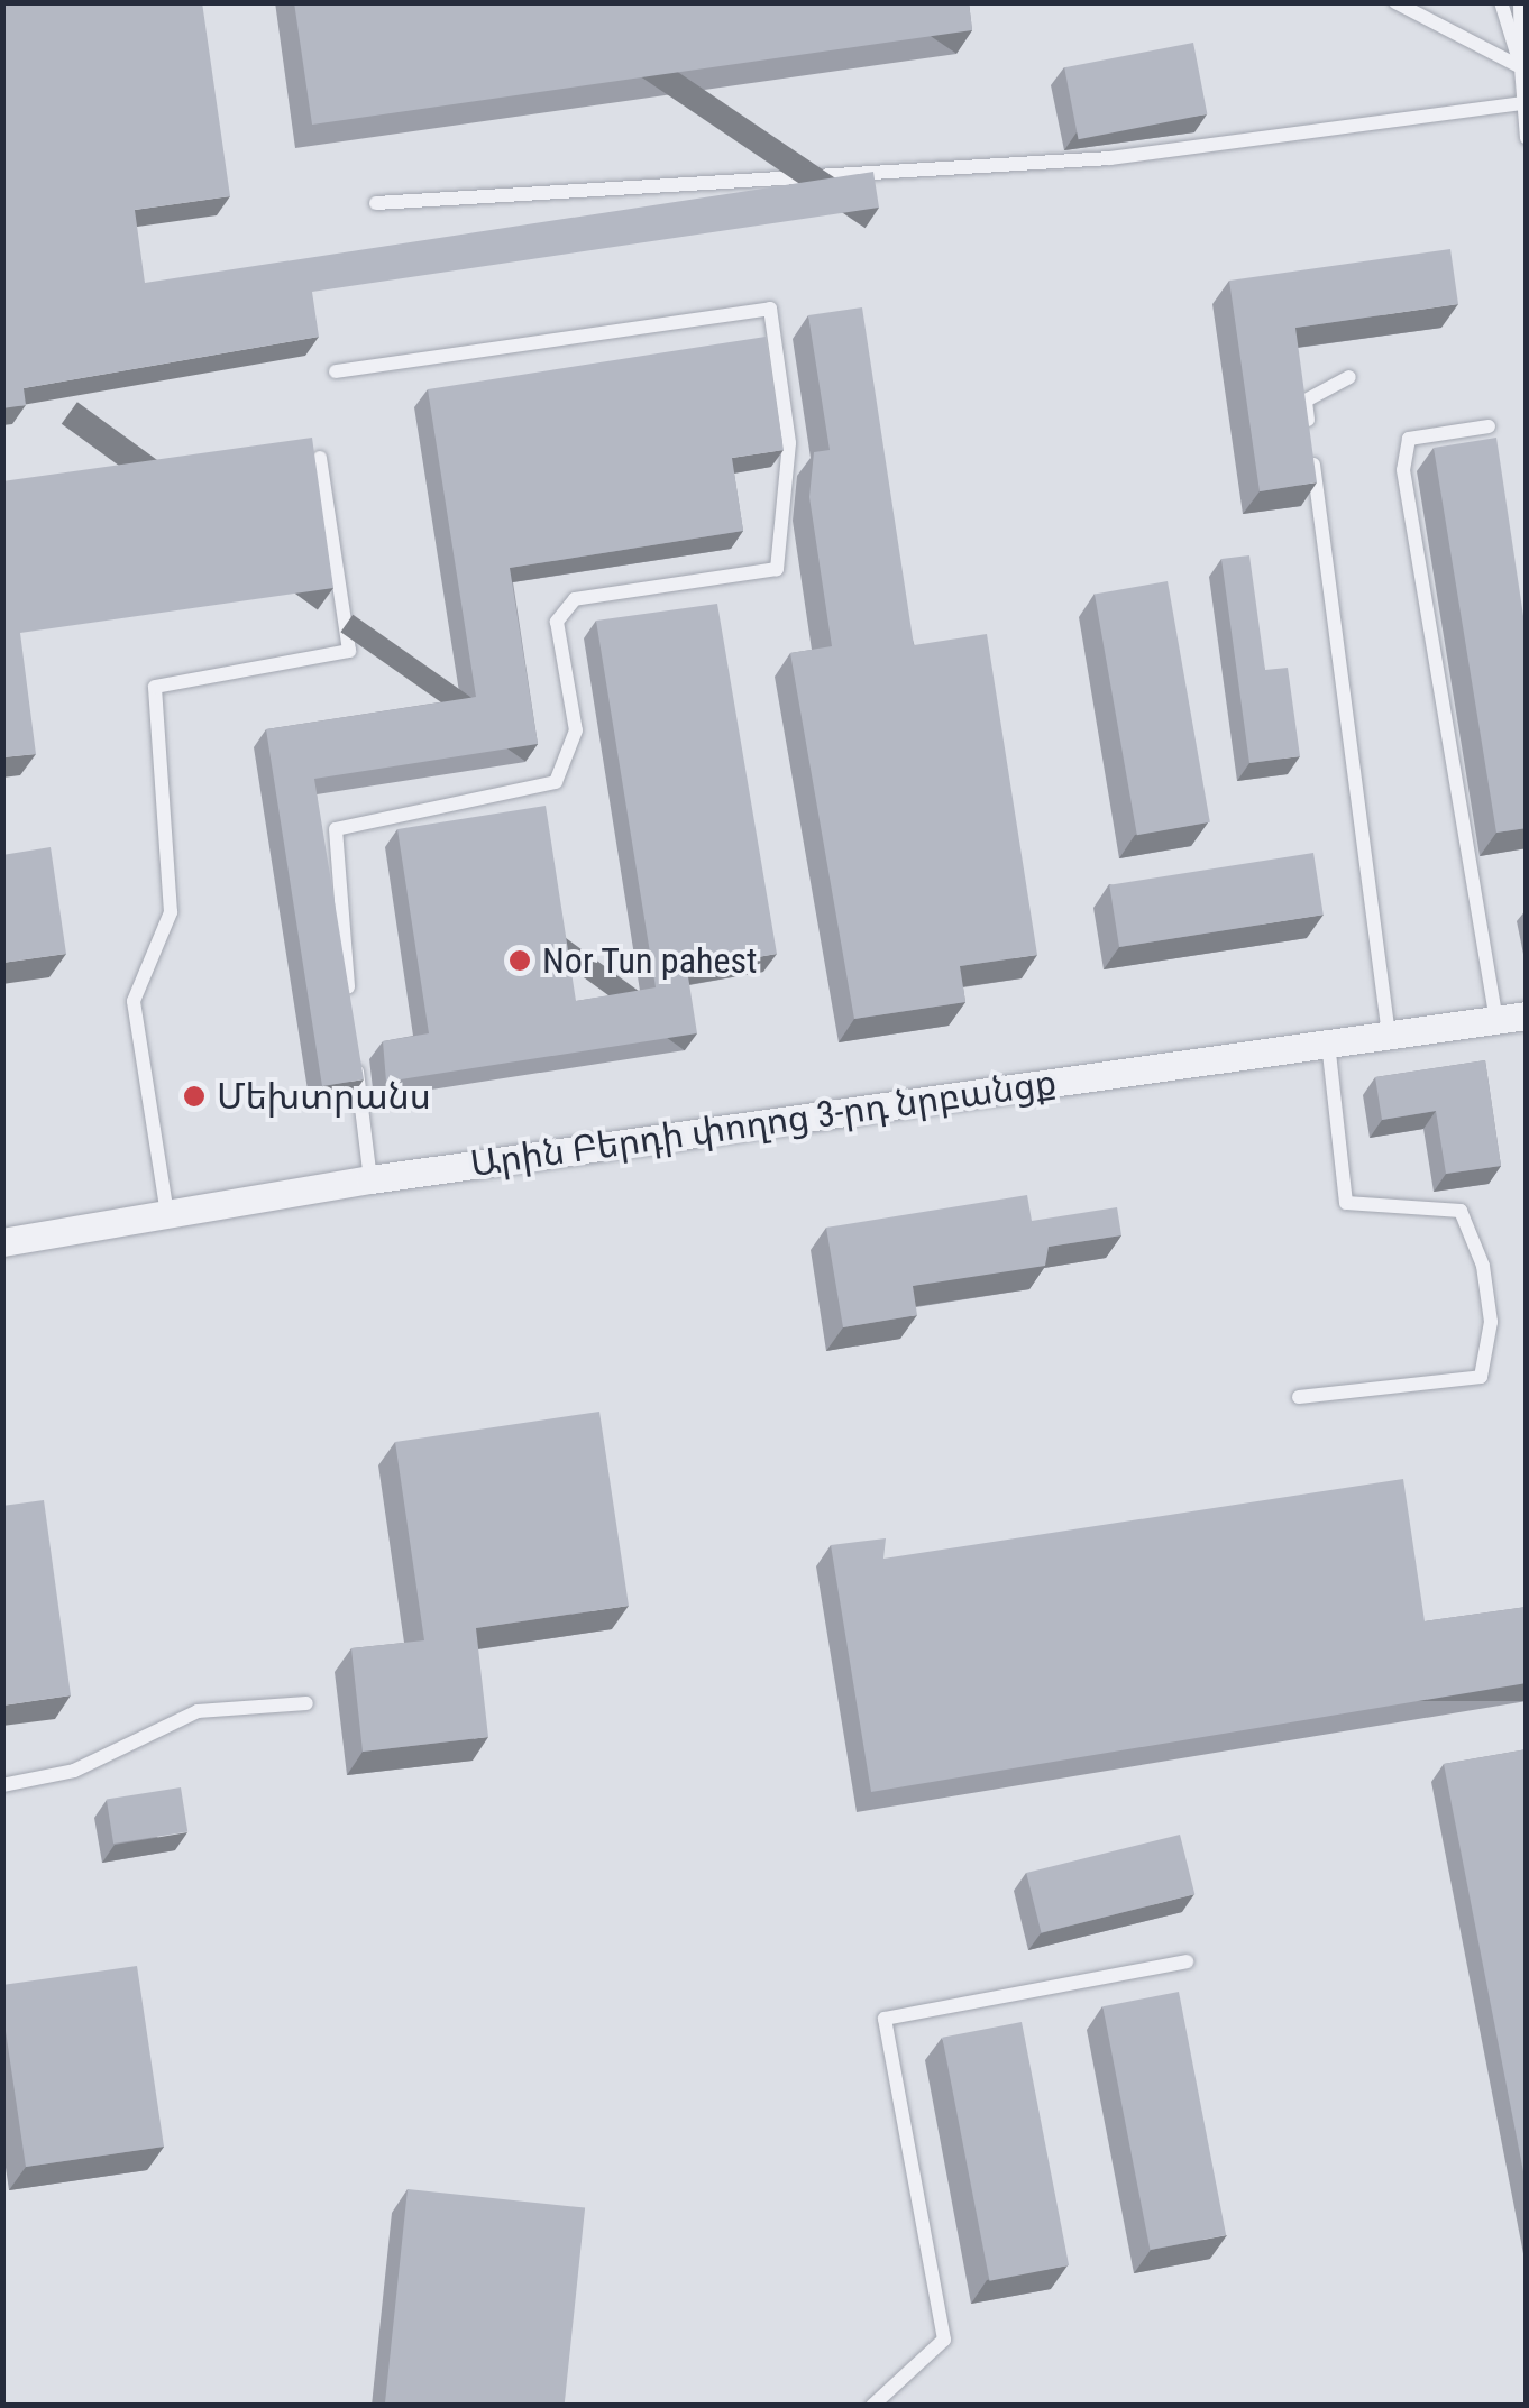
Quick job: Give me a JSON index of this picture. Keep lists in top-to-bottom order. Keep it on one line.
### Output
{"streets":{"street":["Արին Բերդի փողոց 3-րդ նրբանցք"]},"places":["Nor Tun pahest","Մեխտրանս"]}
